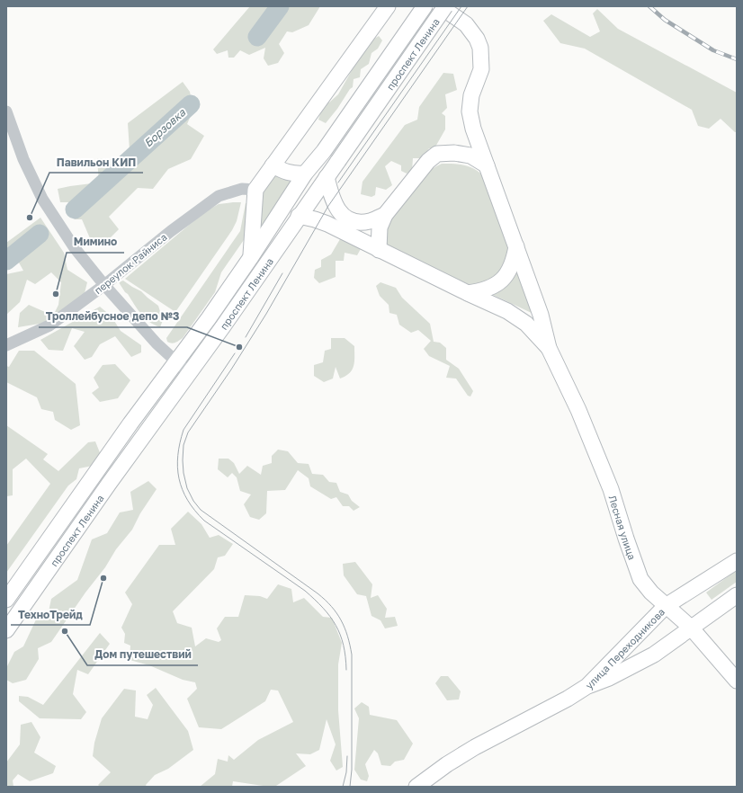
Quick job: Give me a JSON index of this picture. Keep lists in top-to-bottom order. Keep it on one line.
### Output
{"streets":{"main road":["проспект Ленина","Лесная улица","улица Переходникова"],"street":["переулок Райниса"]},"crossings":[["Лесная улица","улица Переходникова"]],"water":["Борзовка"],"places":["Павильон КИП","Мимино","Троллейбусное депо №3","ТехноТрейд","Дом путешествий"]}
